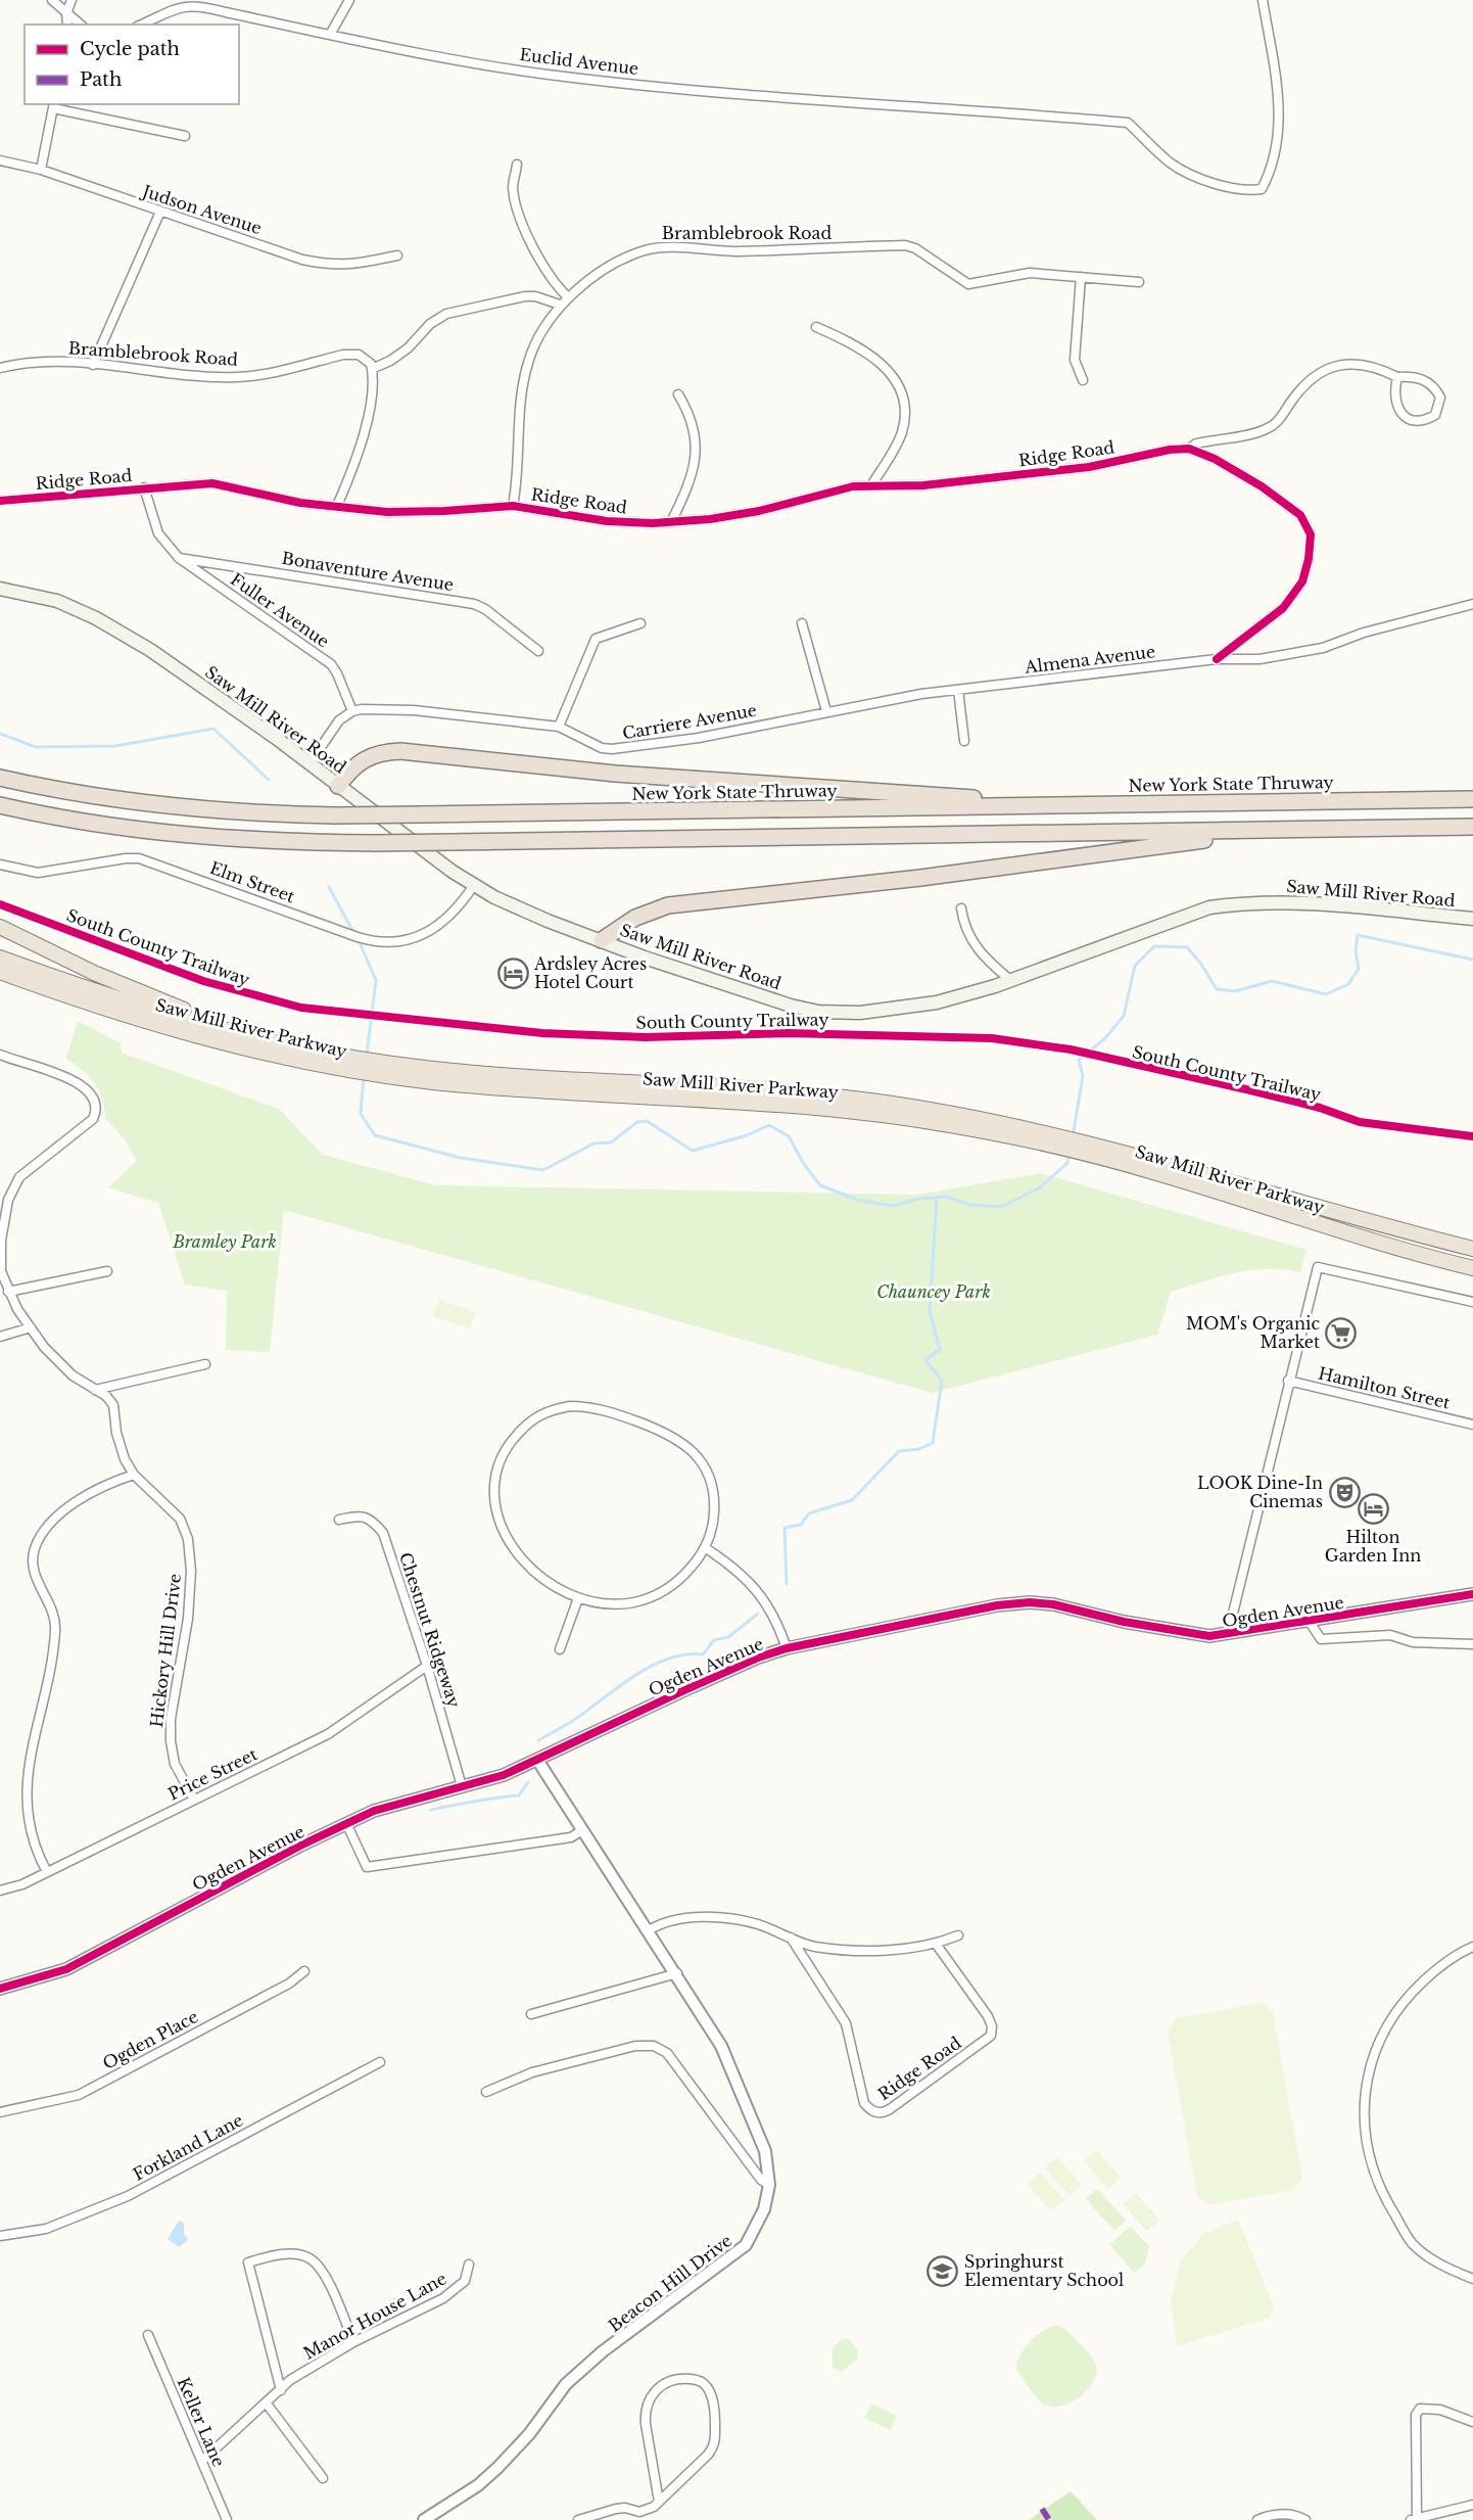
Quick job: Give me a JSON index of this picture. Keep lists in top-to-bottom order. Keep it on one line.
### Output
{"streets":{"highway":["New York State Thruway","Saw Mill River Parkway"],"main road":["Saw Mill River Road"],"street":["Euclid Avenue","Judson Avenue","Bramblebrook Road","Ridge Road","Bonaventure Avenue","Fuller Avenue","Almena Avenue","Carriere Avenue","Elm Street","Hamilton Street","Ogden Avenue","Chestnut Ridgeway","Hickory Hill Drive","Price Street","Ogden Place","Forkland Lane","Beacon Hill Drive","Manor House Lane","Keller Lane"],"cycle path":["South County Trailway"]},"crossings":[["Bramblebrook Road","Ridge Road"],["Ridge Road","Fuller Avenue"],["Bonaventure Avenue","Fuller Avenue"],["Fuller Avenue","Carriere Avenue"],["Almena Avenue","Carriere Avenue"],["Saw Mill River Road","Elm Street"],["Ogden Avenue","Chestnut Ridgeway"],["Ogden Avenue","Beacon Hill Drive"],["Chestnut Ridgeway","Price Street"],["Hickory Hill Drive","Price Street"],["Manor House Lane","Keller Lane"]],"parks":["Bramley Park","Chauncey Park"],"places":{"hotel":["Ardsley Acres Hotel Court","Hilton Garden Inn"],"supermarket":["MOM's Organic Market"],"theatre":["LOOK Dine-In Cinemas"],"school or university":["Springhurst Elementary School"]},"legend":["Cycle path","Path"]}
